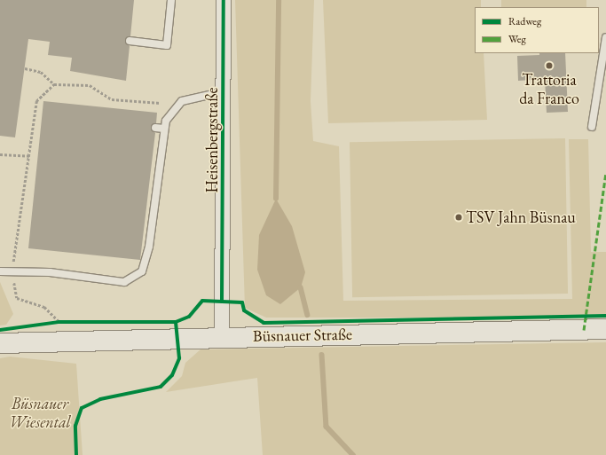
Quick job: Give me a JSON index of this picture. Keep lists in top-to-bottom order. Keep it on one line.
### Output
{"streets":{"street":["Heisenbergstraße","Büsnauer Straße"]},"crossings":[["Heisenbergstraße","Büsnauer Straße"]],"parks":["Büsnauer Wiesental"],"places":["Trattoria da Franco","TSV Jahn Büsnau"],"legend":["Radweg","Weg"]}
